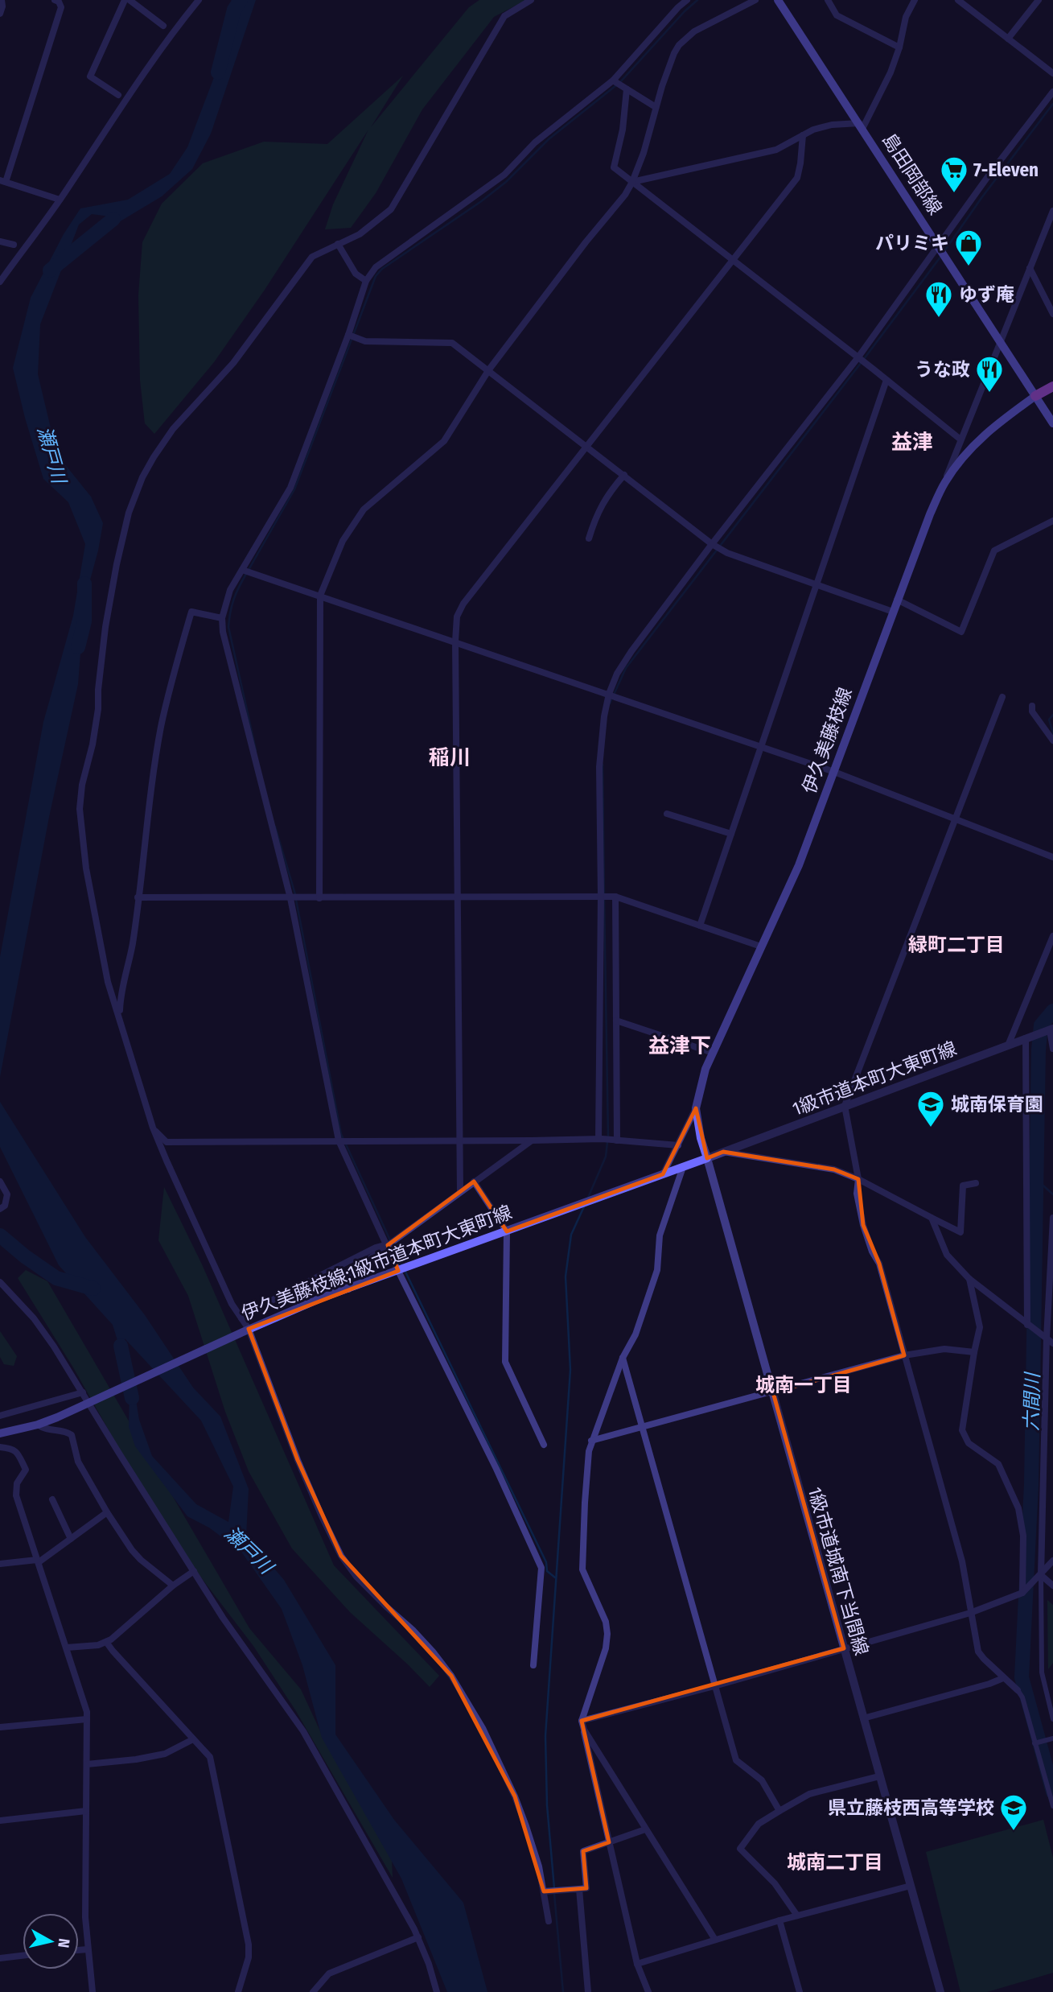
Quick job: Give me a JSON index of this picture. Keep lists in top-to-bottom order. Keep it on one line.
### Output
{"streets":{"main road":["島田岡部線","伊久美藤枝線","伊久美藤枝線;1級市道本町大東町線"],"street":["1級市道本町大東町線","1級市道城南下当間線"]},"crossings":[["島田岡部線","伊久美藤枝線"],["伊久美藤枝線","1級市道本町大東町線"],["伊久美藤枝線","伊久美藤枝線;1級市道本町大東町線"],["伊久美藤枝線","1級市道城南下当間線"],["1級市道本町大東町線","伊久美藤枝線;1級市道本町大東町線"],["1級市道本町大東町線","1級市道城南下当間線"],["伊久美藤枝線;1級市道本町大東町線","1級市道城南下当間線"]],"districts":["益津","稲川","緑町二丁目","益津下","城南一丁目","城南二丁目"],"water":["瀬戸川","六間川"],"places":{"supermarket":["7-Eleven"],"shop":["パリミキ"],"restaurant":["ゆず庵","うな政"],"school or university":["城南保育園","県立藤枝西高等学校"]},"north":"right"}
